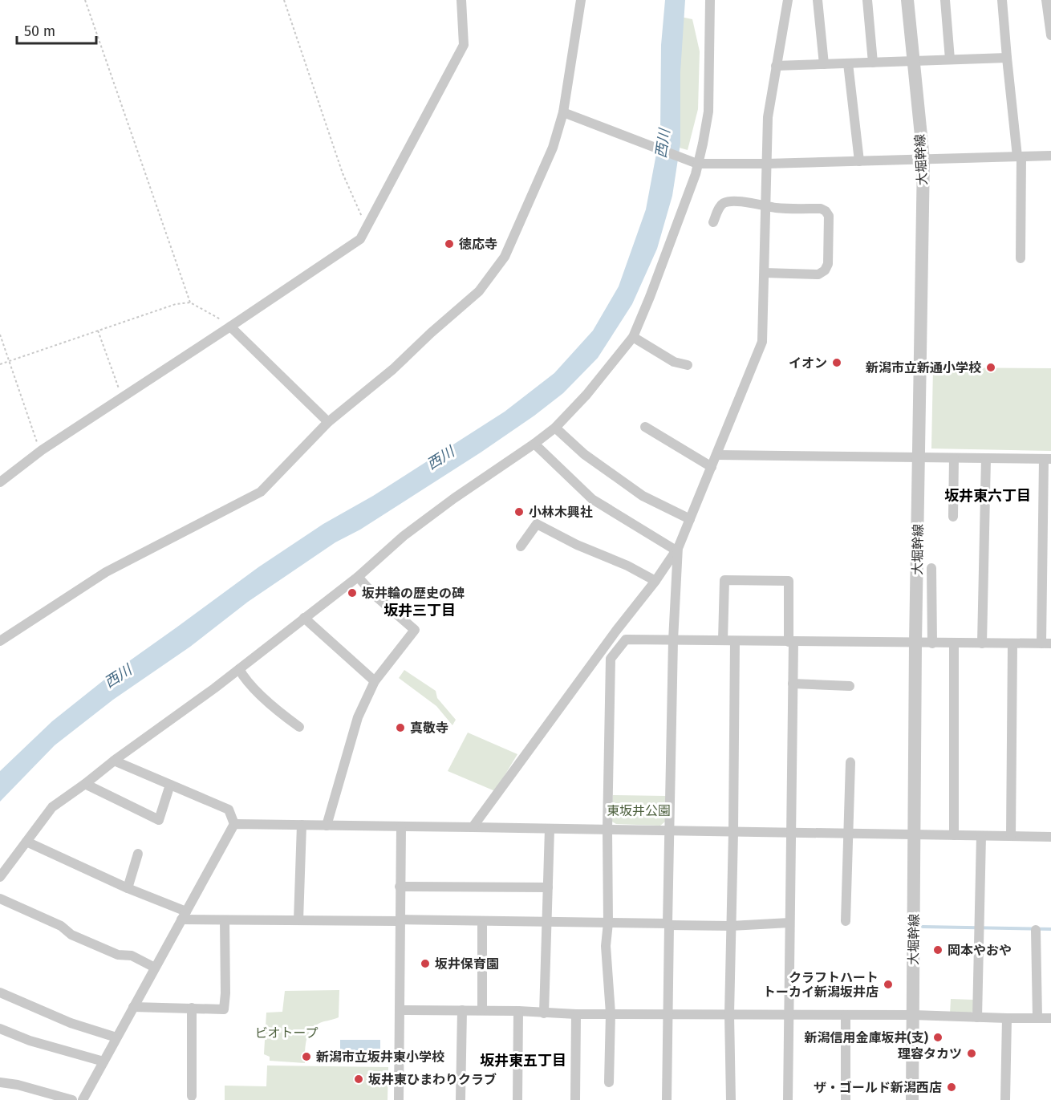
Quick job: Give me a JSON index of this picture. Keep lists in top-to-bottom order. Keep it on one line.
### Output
{"streets":{"street":["大堀幹線"]},"districts":["坂井東六丁目","坂井三丁目","坂井東五丁目"],"water":["西川"],"parks":["東坂井公園","ビオトープ"],"places":["徳応寺","イオン","新潟市立新通小学校","小林木興社","坂井輪の歴史の碑","真敬寺","岡本やおや","坂井保育園","クラフトハート トーカイ新潟坂井店","新潟信用金庫坂井(支)","理容タカツ","新潟市立坂井東小学校","坂井東ひまわりクラブ","ザ・ゴールド新潟西店"],"scale_bar":"50 m"}
